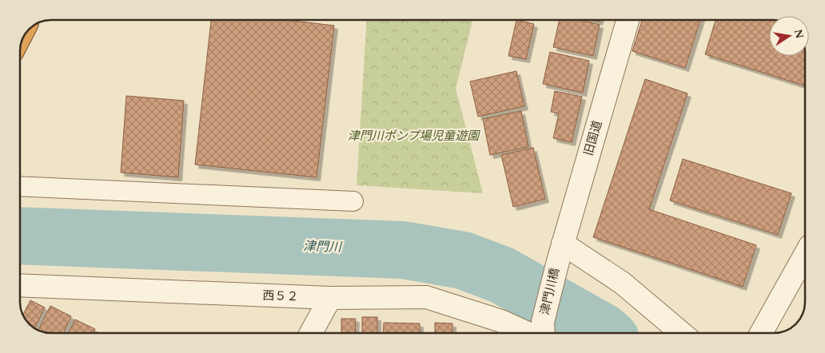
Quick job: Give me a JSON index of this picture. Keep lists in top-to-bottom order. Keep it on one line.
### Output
{"streets":{"street":["旧国道","津門川橋","西５２"]},"crossings":[["旧国道","津門川橋"]],"water":["津門川"],"parks":["津門川ポンプ場児童遊園"],"north":"right"}
